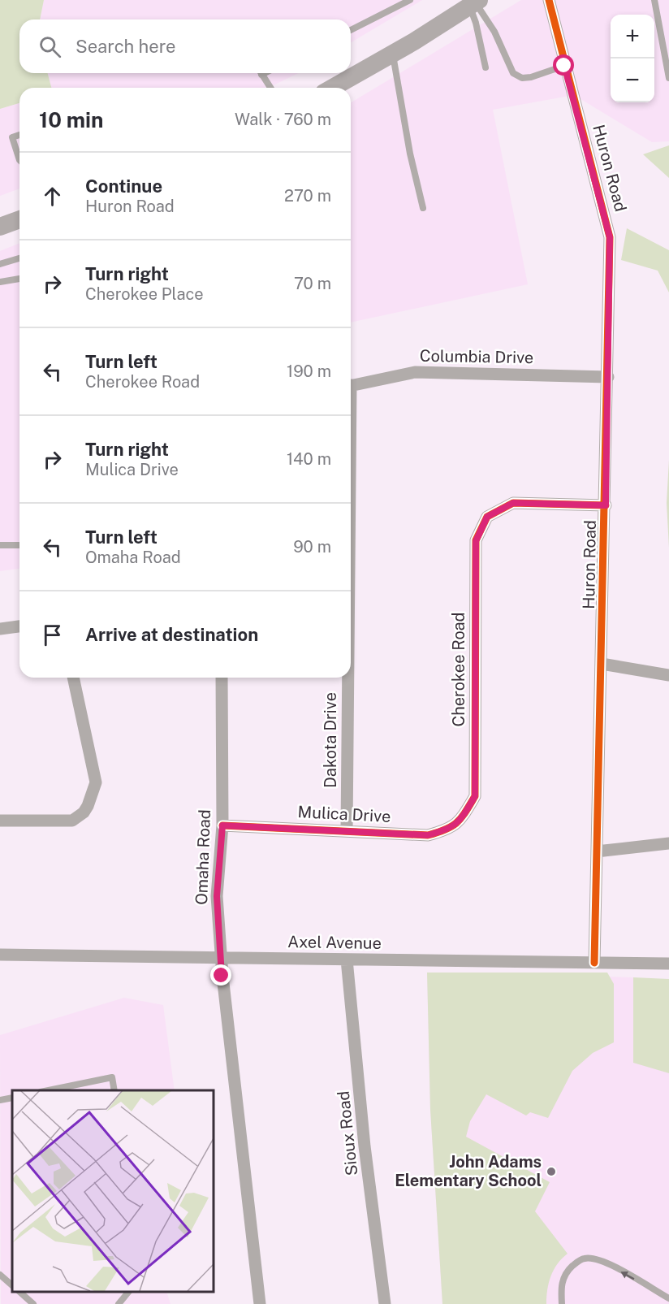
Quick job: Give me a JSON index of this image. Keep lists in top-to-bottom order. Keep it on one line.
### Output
{"streets":{"street":["Huron Road","Columbia Drive","Cherokee Road","Dakota Drive","Mulica Drive","Omaha Road","Axel Avenue","Sioux Road"]},"crossings":[["Huron Road","Columbia Drive"],["Huron Road","Cherokee Road"],["Huron Road","Axel Avenue"],["Cherokee Road","Mulica Drive"],["Dakota Drive","Mulica Drive"],["Mulica Drive","Omaha Road"],["Omaha Road","Axel Avenue"],["Axel Avenue","Sioux Road"]],"places":["John Adams Elementary School"],"page":{"map_buttons":["+","−"],"search":"Search here","heading":["10 min","Walk · 760 m"],"list":[["Continue","Huron Road","270 m"],["Turn right","Cherokee Place","70 m"],["Turn left","Cherokee Road","190 m"],["Turn right","Mulica Drive","140 m"],["Turn left","Omaha Road","90 m"],"Arrive at destination"]}}
